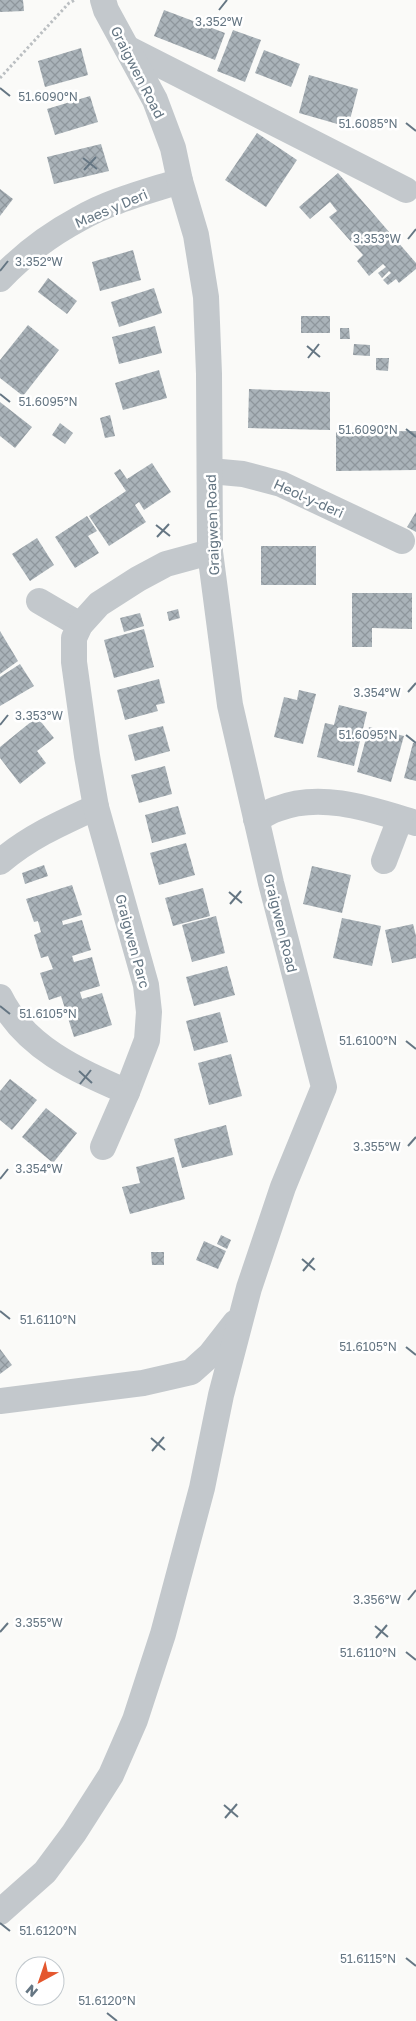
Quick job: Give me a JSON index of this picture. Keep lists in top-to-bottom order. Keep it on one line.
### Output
{"streets":{"street":["Graigwen Road","Maes y Deri","Heol-y-deri","Graigwen Parc"]},"crossings":[["Graigwen Road","Maes y Deri"],["Graigwen Road","Heol-y-deri"],["Graigwen Road","Graigwen Parc"]],"north":"bottom left","coordinates":["3.352°W","51.6090°N","51.6085°N","3.353°W","51.6095°N","3.354°W","51.6105°N","51.6100°N","3.355°W","51.6110°N","3.356°W","51.6120°N","51.6115°N"]}
